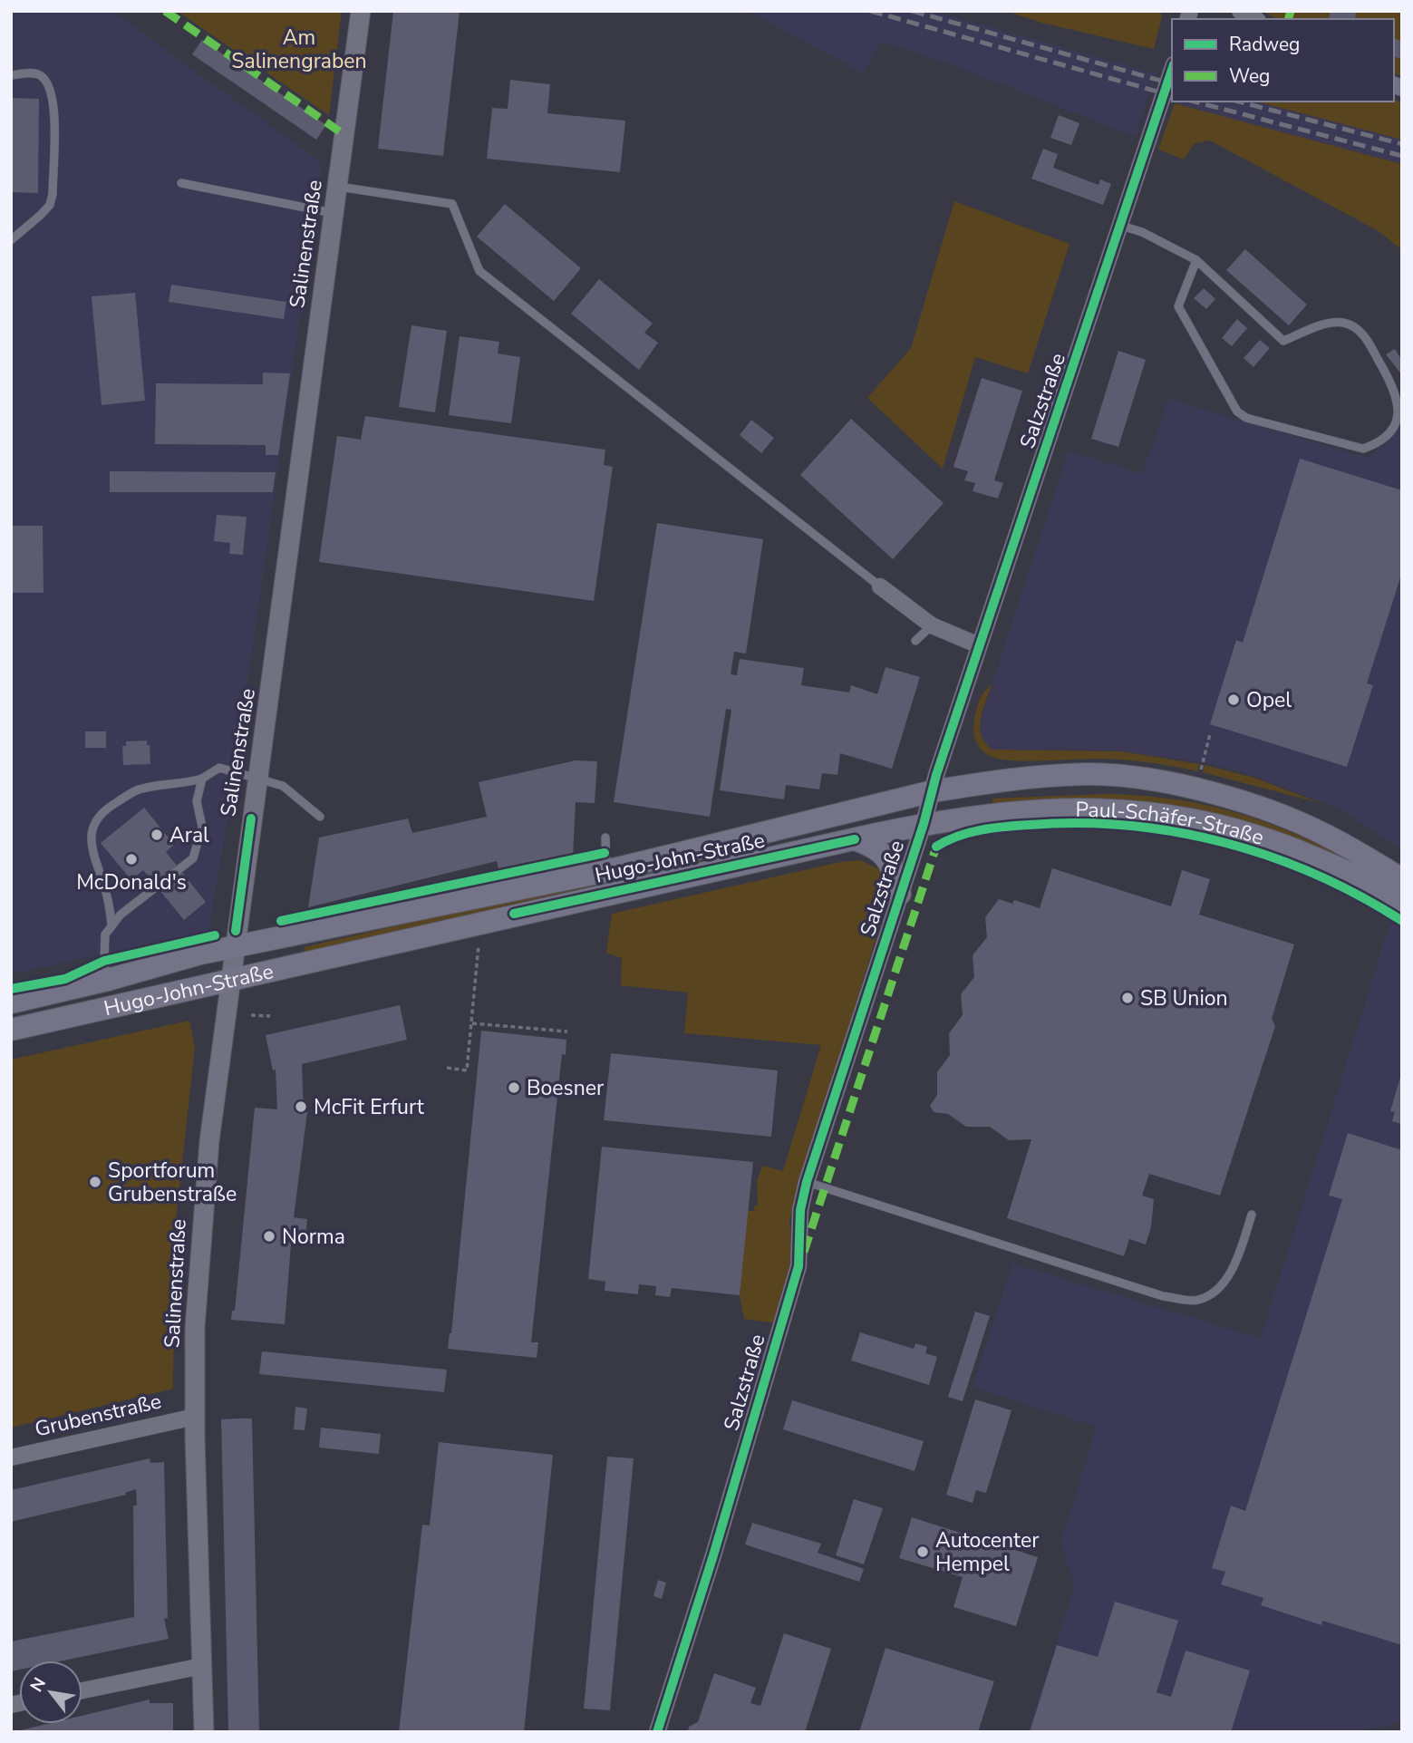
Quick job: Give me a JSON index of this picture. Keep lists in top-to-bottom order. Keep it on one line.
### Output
{"streets":{"main road":["Paul-Schäfer-Straße","Hugo-John-Straße"],"street":["Salinenstraße","Salzstraße","Grubenstraße"]},"crossings":[["Salinenstraße","Hugo-John-Straße"],["Salinenstraße","Grubenstraße"],["Salzstraße","Paul-Schäfer-Straße"],["Salzstraße","Hugo-John-Straße"],["Paul-Schäfer-Straße","Hugo-John-Straße"]],"parks":["Am Salinengraben"],"places":["Opel","Aral","McDonald's","SB Union","Boesner","McFit Erfurt","Sportforum Grubenstraße","Norma","Autocenter Hempel"],"legend":["Radweg","Weg"],"north":"top left"}
